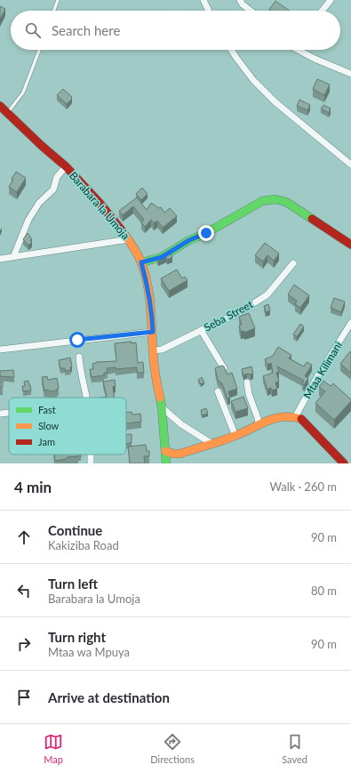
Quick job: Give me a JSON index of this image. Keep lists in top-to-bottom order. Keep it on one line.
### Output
{"streets":{"street":["Barabara la Umoja","Seba Street","Mtaa Kilimani"]},"crossings":[["Barabara la Umoja","Seba Street"]],"legend":["Fast","Slow","Jam"],"page":{"search":"Search here","heading":["4 min","Walk · 260 m"],"list":[["Continue","Kakiziba Road","90 m"],["Turn left","Barabara la Umoja","80 m"],["Turn right","Mtaa wa Mpuya","90 m"],"Arrive at destination"],"nav":["Map","Directions","Saved"]}}
